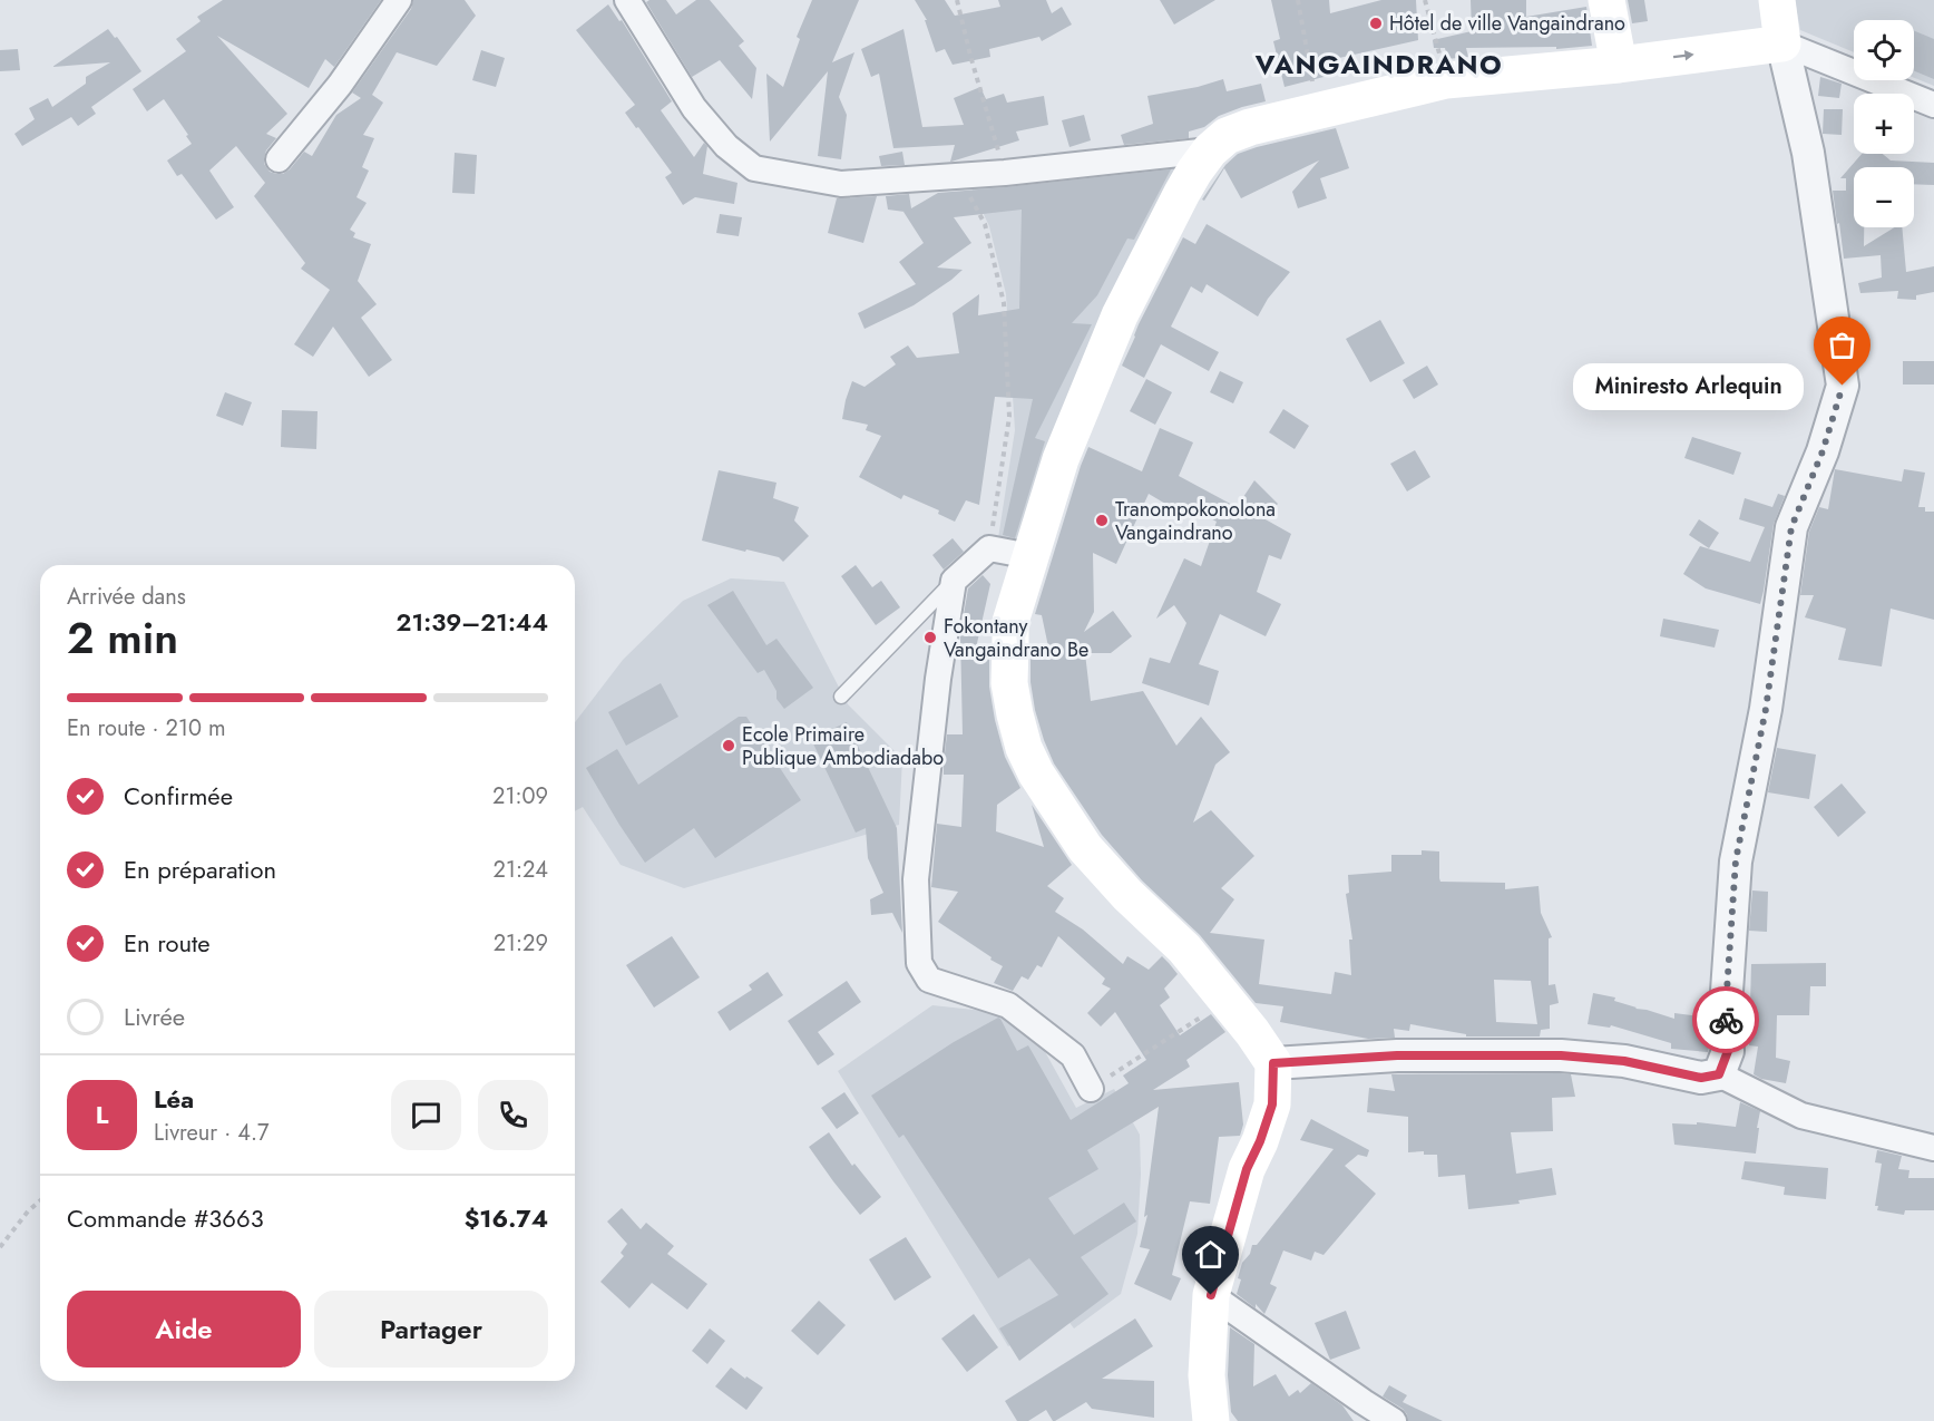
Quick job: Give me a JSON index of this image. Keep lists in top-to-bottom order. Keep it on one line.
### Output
{"districts":["VANGAINDRANO"],"places":["Hôtel de ville Vangaindrano","Miniresto Arlequin","Tranompokonolona Vangaindrano","Fokontany Vangaindrano Be","Ecole Primaire Publique Ambodiadabo"],"page":{"map_buttons":["+","−"],"bubble":"Miniresto Arlequin","heading":["2 min","Arrivée dans","21:39–21:44"],"panel":["Léa","Livreur · 4.7","Commande #3663","$16.74"],"bar":"En route · 210 m","list":[["Confirmée","21:09"],["En préparation","21:24"],["En route","21:29"],"Livrée"],"round":"L","buttons":["Aide","Partager"]}}
